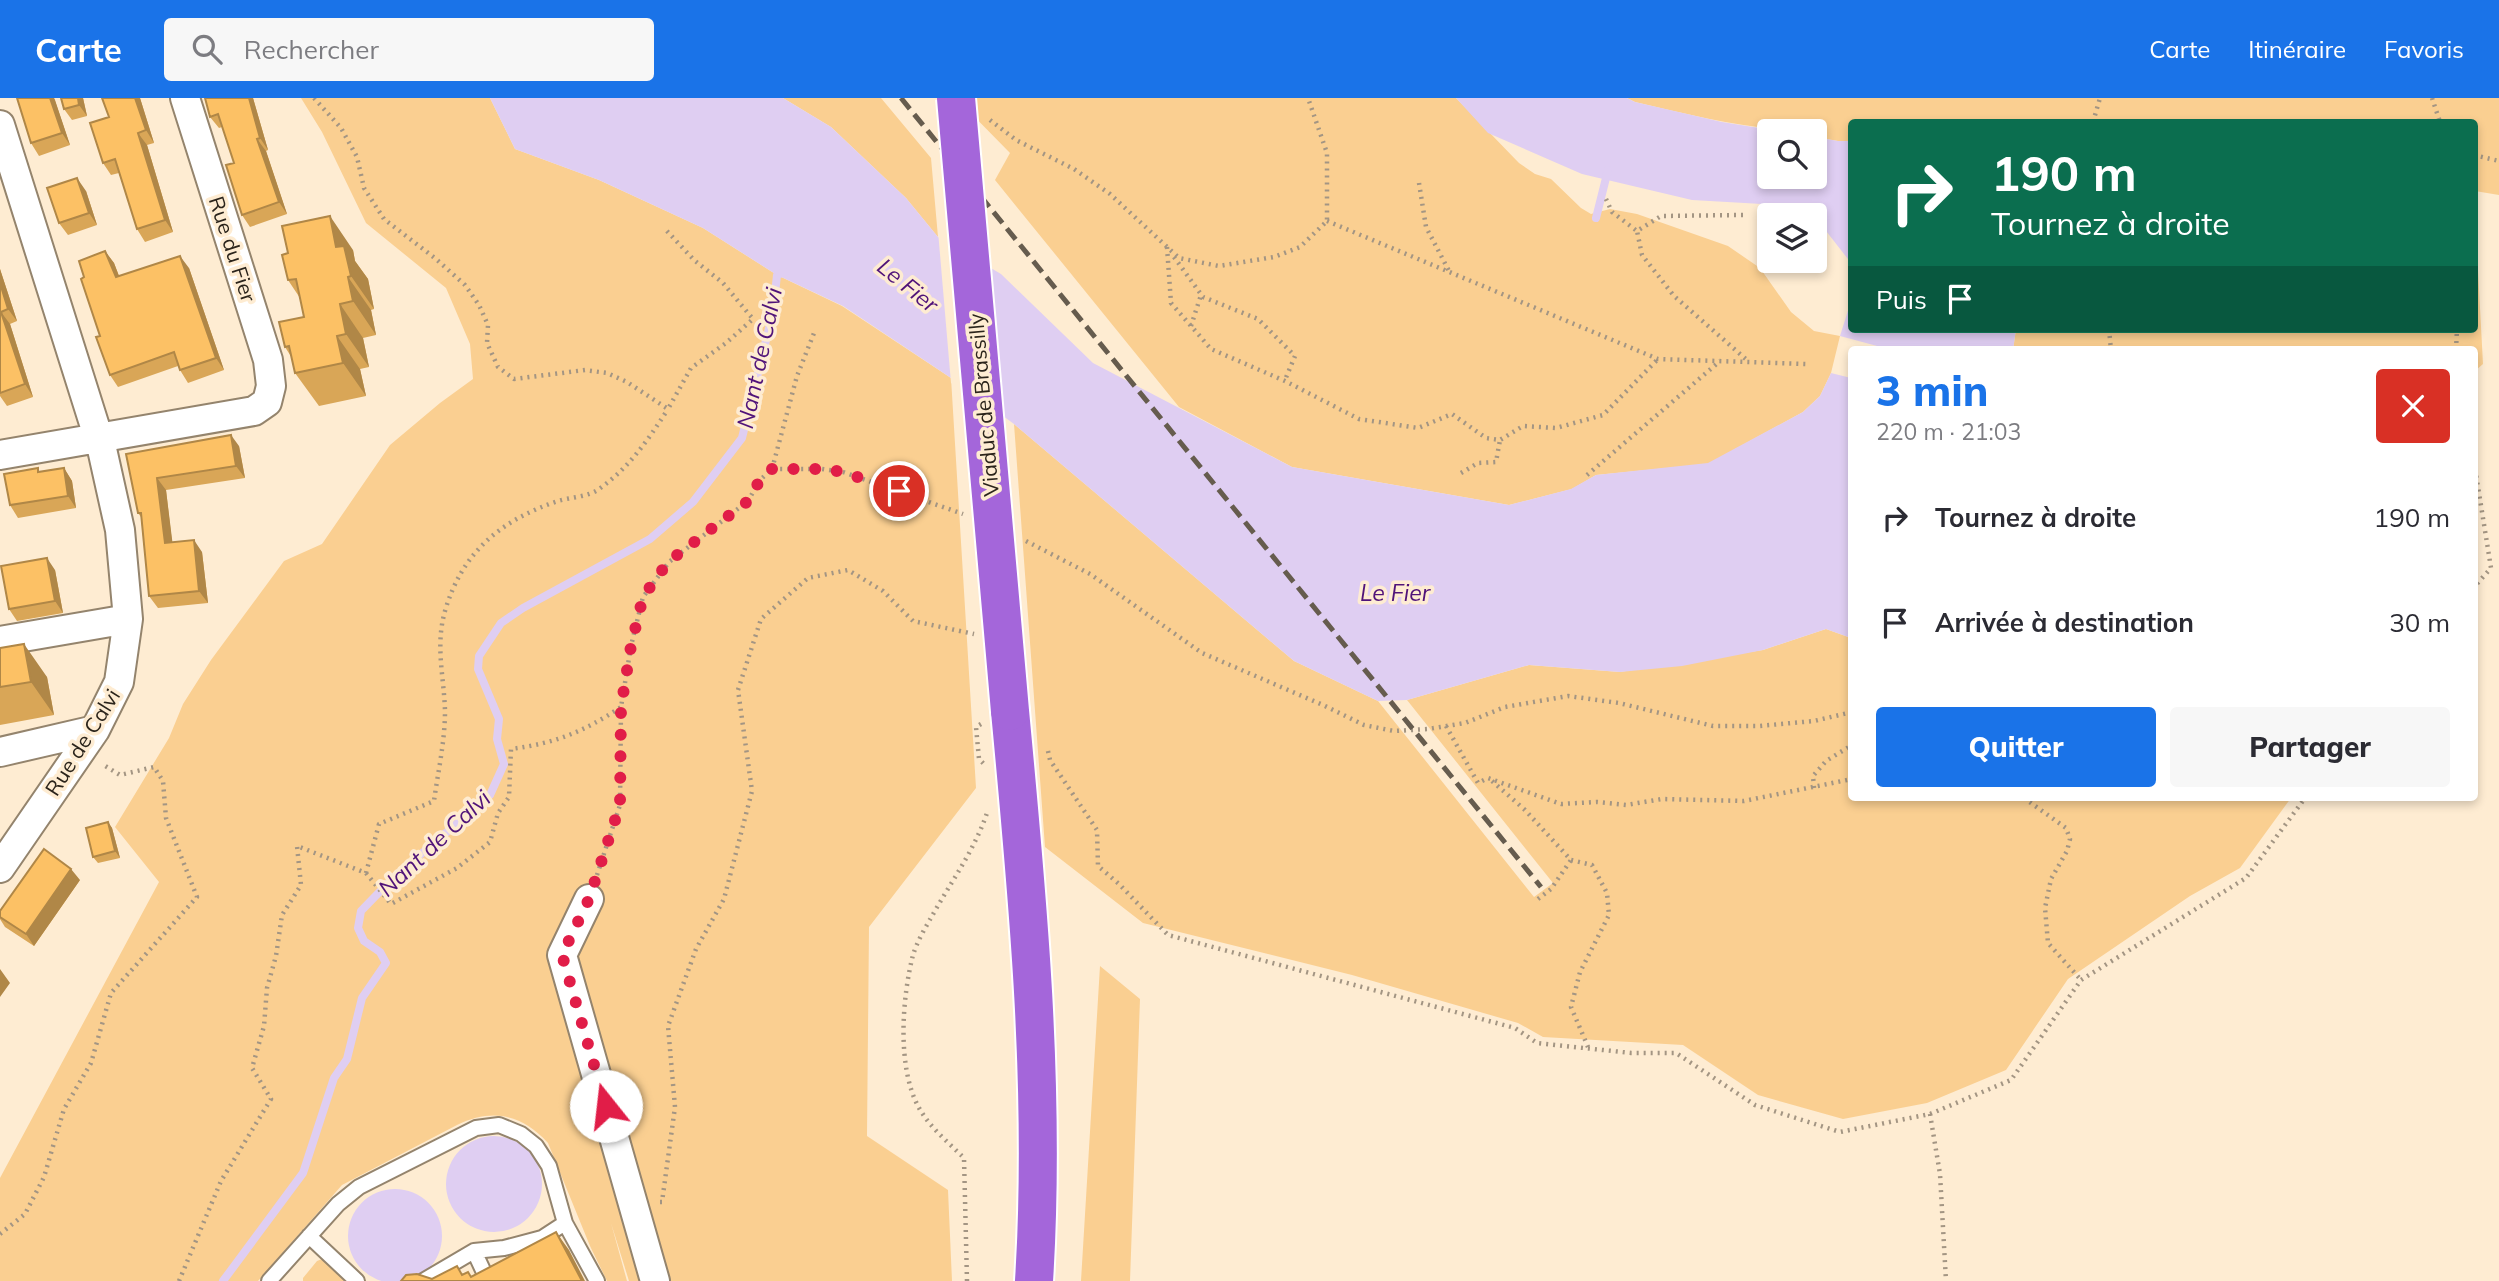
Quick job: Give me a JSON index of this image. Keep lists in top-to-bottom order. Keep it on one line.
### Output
{"streets":{"highway":["Viaduc de Brassilly"],"street":["Rue du Fier","Rue de Calvi"]},"crossings":[["Rue du Fier","Rue de Calvi"]],"water":["Le Fier","Nant de Calvi"],"page":{"header":"Carte","search":"Rechercher","nav":["Carte","Itinéraire","Favoris"],"turn":["190 m","Tournez à droite"],"then":"Puis","heading":["3 min","220 m · 21:03"],"list":[{"name":"Tournez à droite","value":"190 m"},{"name":"Arrivée à destination","value":"30 m"}],"buttons":["Quitter","Partager"]}}
